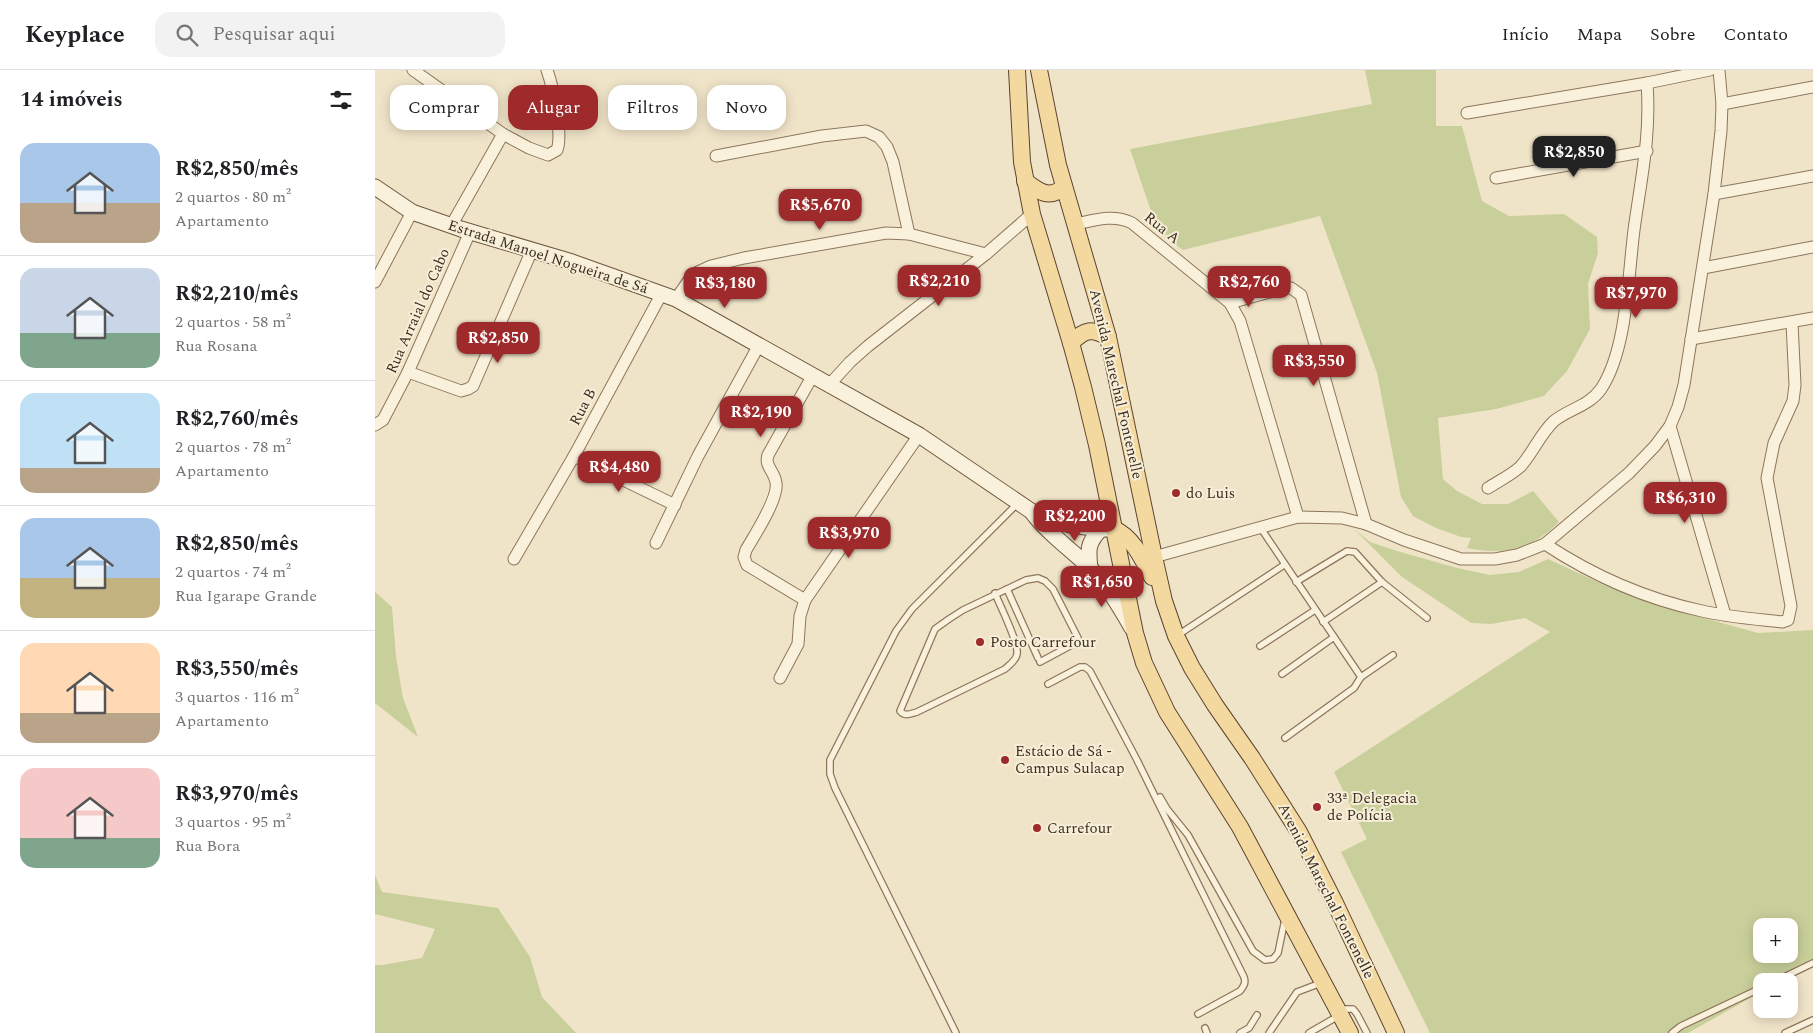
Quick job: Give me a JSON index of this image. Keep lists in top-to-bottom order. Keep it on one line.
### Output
{"streets":{"main road":["Estrada Manoel Nogueira de Sá","Avenida Marechal Fontenelle"],"street":["Rua A","Rua Arraial do Cabo","Rua B"]},"crossings":[["Rua A","Avenida Marechal Fontenelle"],["Estrada Manoel Nogueira de Sá","Rua Arraial do Cabo"],["Estrada Manoel Nogueira de Sá","Rua B"]],"places":["do Luis","Posto Carrefour","Estácio de Sá - Campus Sulacap","33ª Delegacia de Polícia","Carrefour"],"page":{"header":"Keyplace","search":"Pesquisar aqui","nav":["Início","Mapa","Sobre","Contato"],"heading":"14 imóveis","chip":["Comprar","Alugar","Filtros","Novo"],"list":[{"name":"R$2,850/mês","note":"2 quartos · 80 m² · Apartamento"},{"name":"R$2,210/mês","note":"2 quartos · 58 m² · Rua Rosana"},{"name":"R$2,760/mês","note":"2 quartos · 78 m² · Apartamento"},{"name":"R$2,850/mês","note":"2 quartos · 74 m² · Rua Igarape Grande"},{"name":"R$3,550/mês","note":"3 quartos · 116 m² · Apartamento"},{"name":"R$3,970/mês","note":"3 quartos · 95 m² · Rua Bora"}],"price":["R$2,850","R$5,670","R$2,210","R$2,760","R$3,180","R$7,970","R$2,850","R$3,550","R$2,190","R$4,480","R$6,310","R$2,200","R$3,970","R$1,650"],"map_buttons":["+","−"]}}
